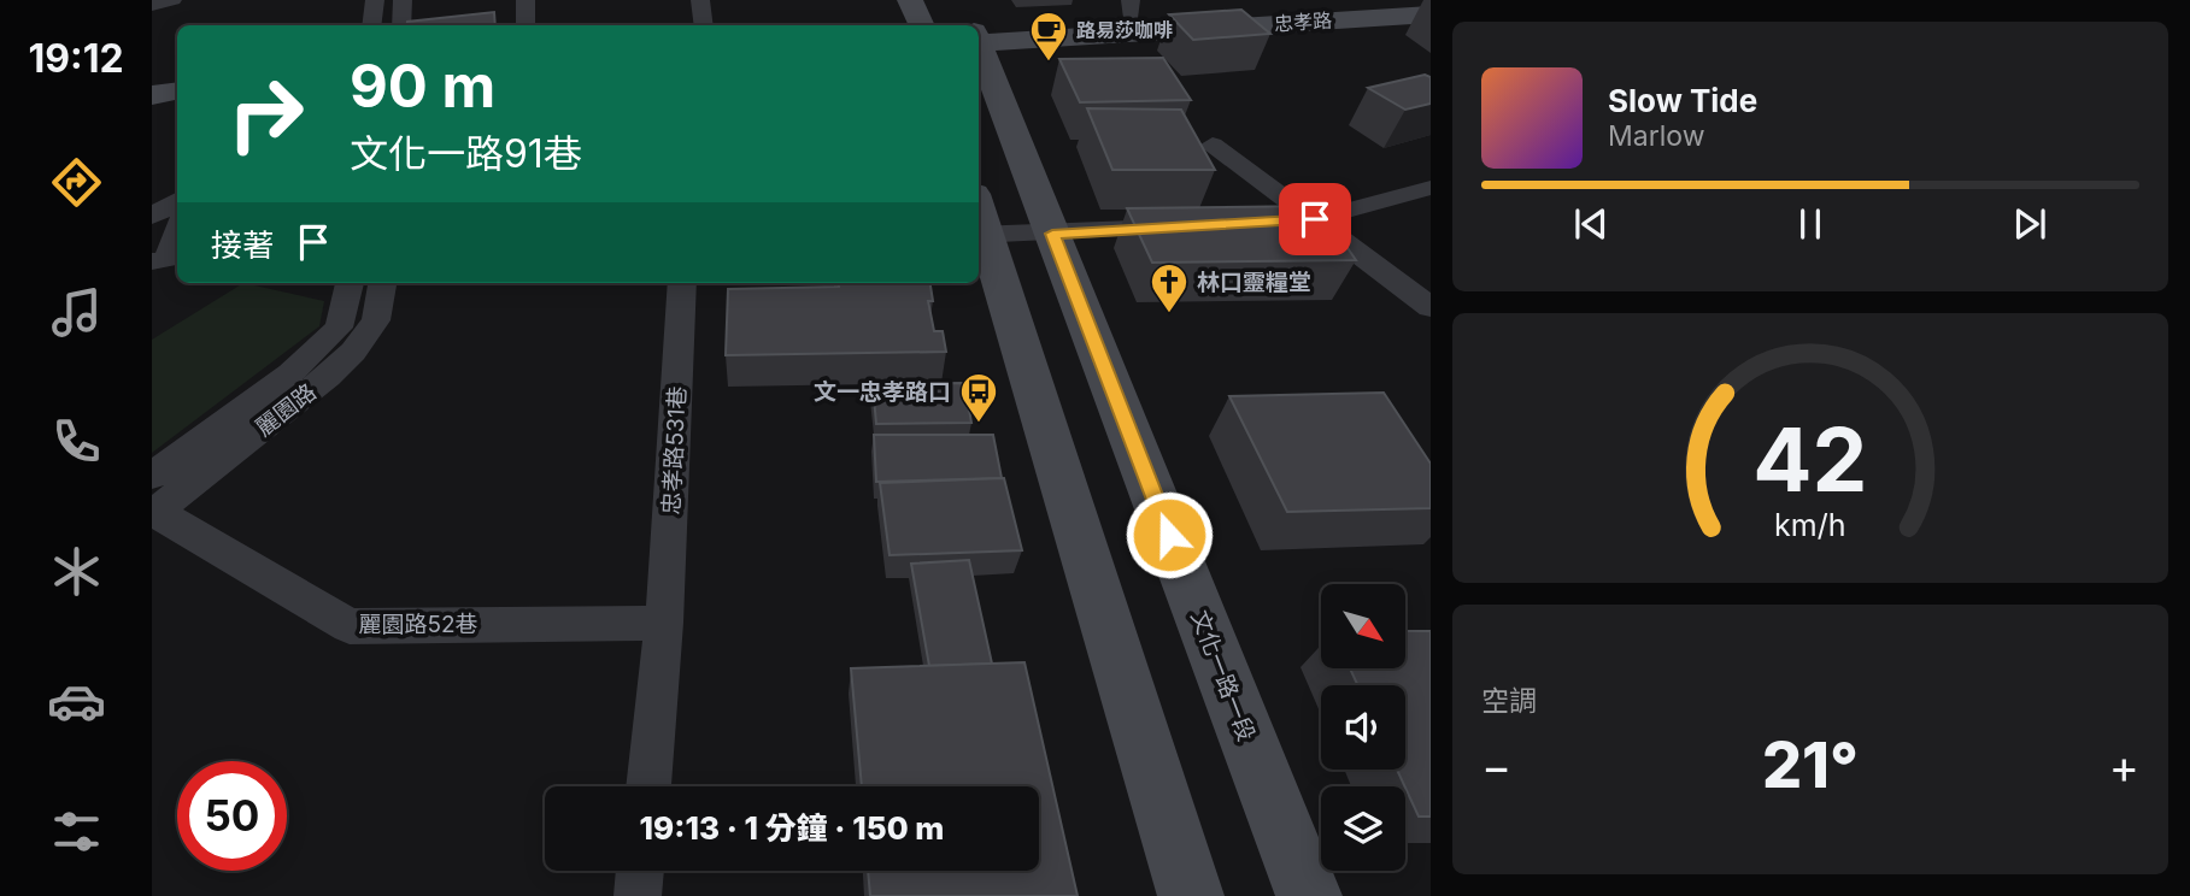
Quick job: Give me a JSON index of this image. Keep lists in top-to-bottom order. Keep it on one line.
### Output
{"streets":{"main road":["忠孝路","文化一路一段"],"street":["麗園路","忠孝路531巷","麗園路52巷"]},"crossings":[["麗園路","麗園路52巷"],["忠孝路531巷","麗園路52巷"]],"places":{"cafe":["路易莎咖啡"],"church":["林口靈糧堂"],"bus stop":["文一忠孝路口"]},"north":"bottom right","page":{"tabs":"19:12","turn":["90 m","文化一路91巷"],"song":["Slow Tide","Marlow"],"then":"接著","tile":"空調","heat":["−","21°","+"],"limit":"50","trip":"19:13 · 1 分鐘 · 150 m","gauge":["42","km/h"]}}
